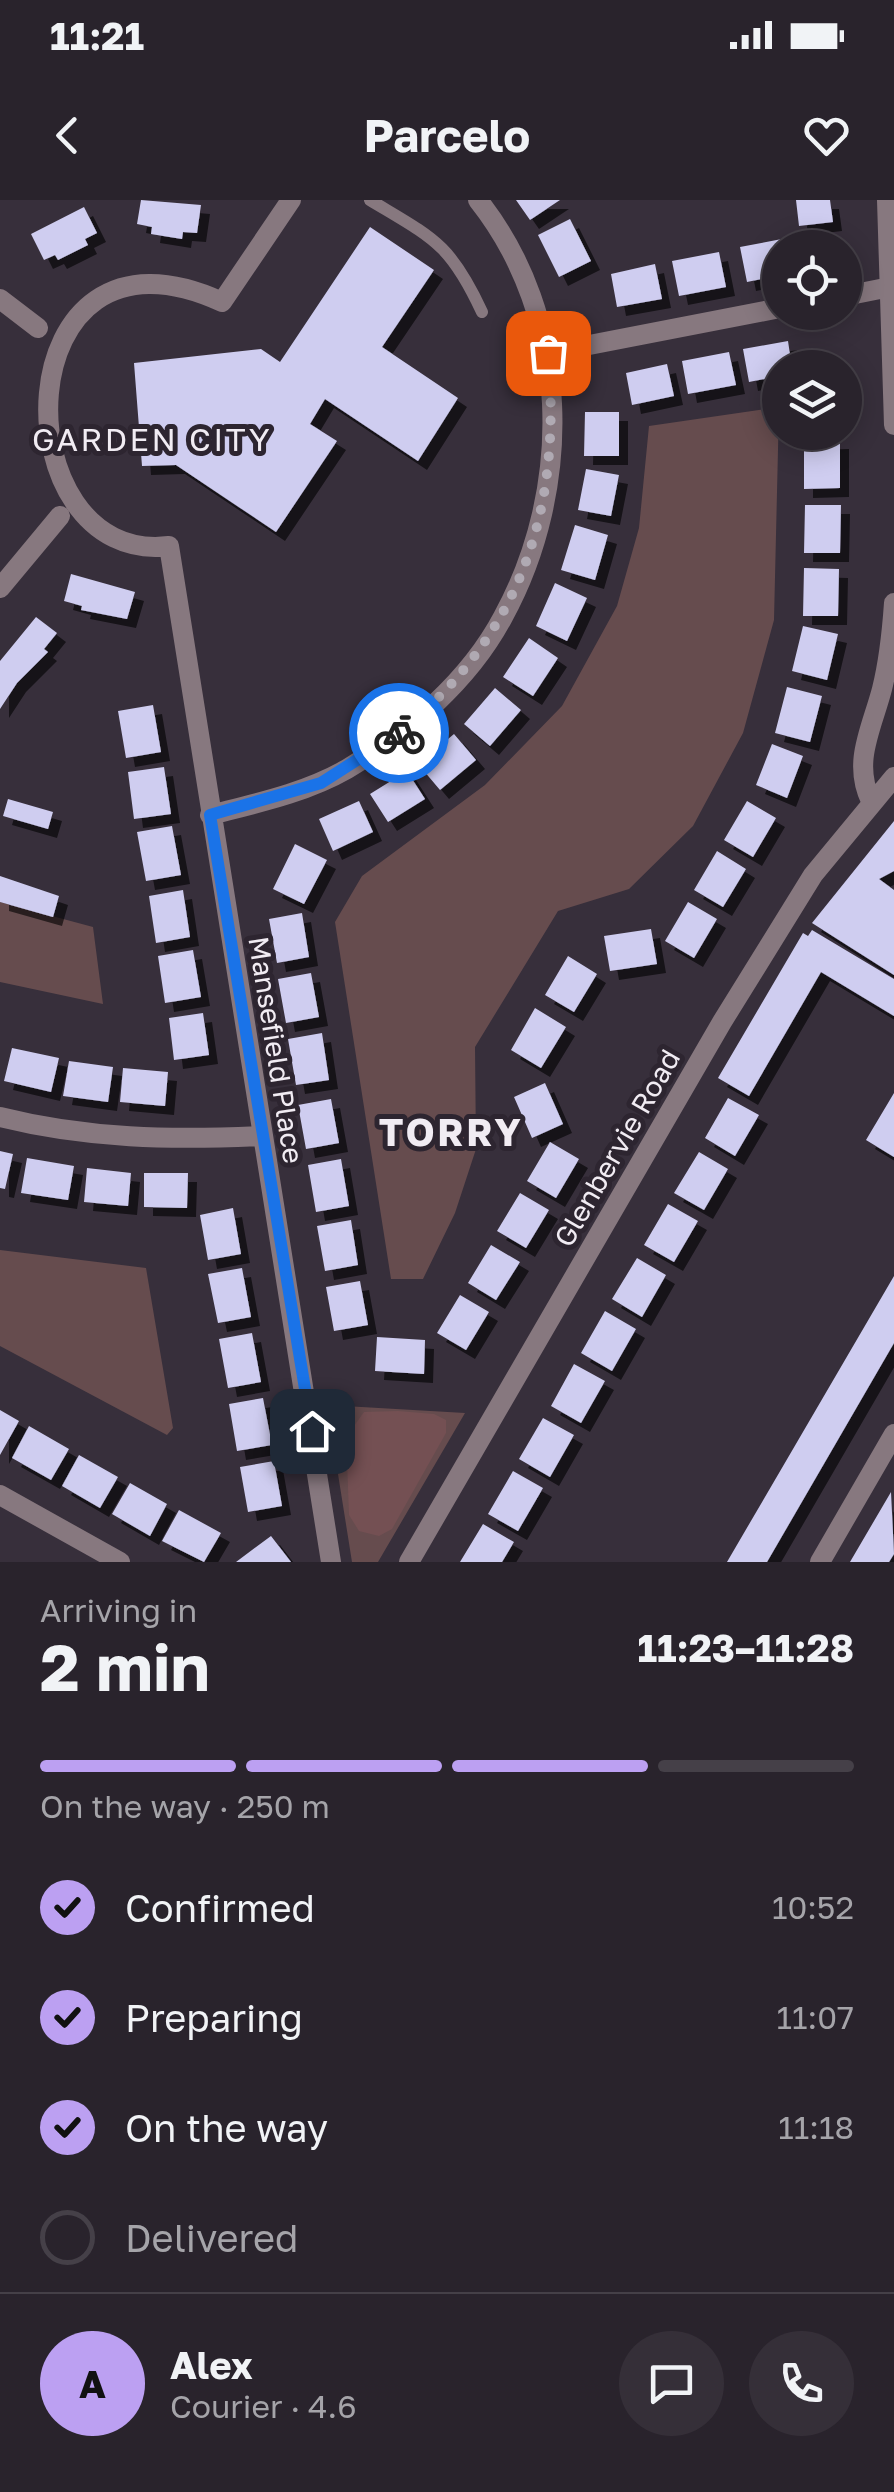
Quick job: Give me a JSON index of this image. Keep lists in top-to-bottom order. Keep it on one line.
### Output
{"streets":{"street":["Mansefield Place","Glenbervie Road"]},"districts":["GARDEN CITY","TORRY"],"page":{"status":"11:21","header":"Parcelo","heading":["2 min","Arriving in","11:23–11:28"],"panel":["Alex","Courier · 4.6"],"bar":"On the way · 250 m","list":[["Confirmed","10:52"],["Preparing","11:07"],["On the way","11:18"],"Delivered"],"round":"A"}}
